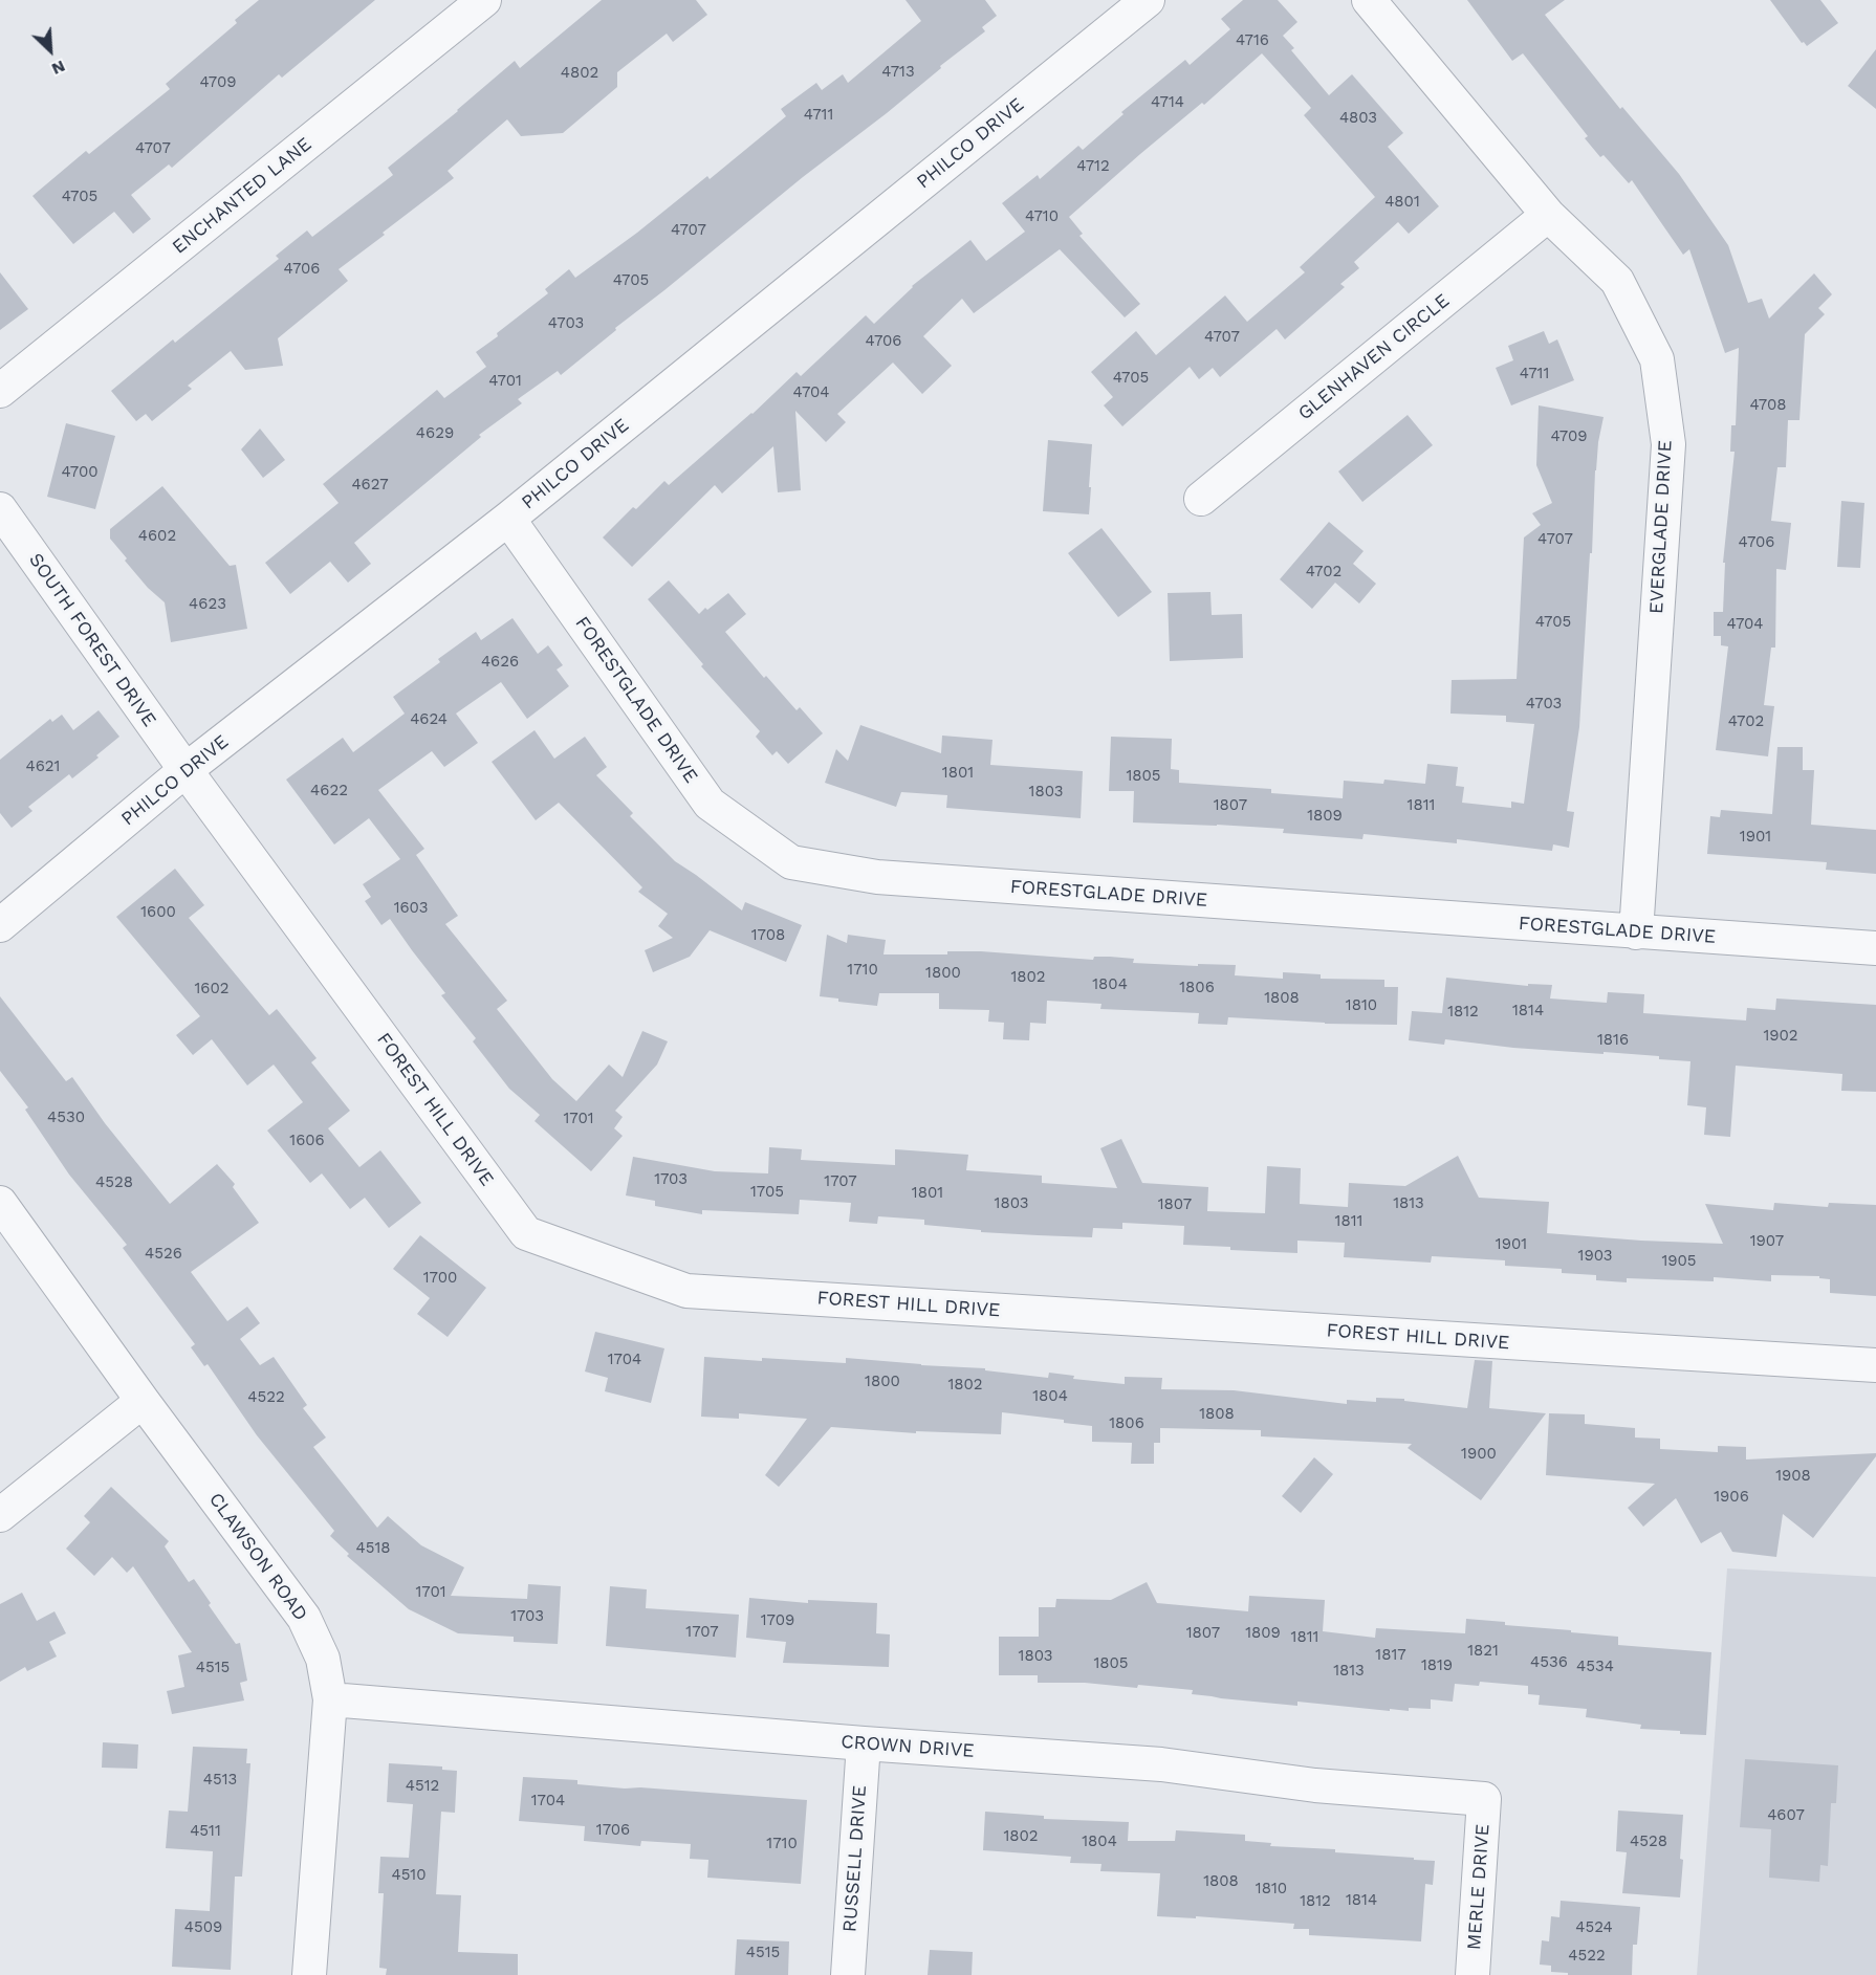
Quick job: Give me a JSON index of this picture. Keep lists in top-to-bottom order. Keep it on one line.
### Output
{"streets":{"street":["PHILCO DRIVE","ENCHANTED LANE","GLENHAVEN CIRCLE","EVERGLADE DRIVE","SOUTH FOREST DRIVE","FORESTGLADE DRIVE","FOREST HILL DRIVE","CLAWSON ROAD","CROWN DRIVE","RUSSELL DRIVE","MERLE DRIVE"]},"crossings":[["PHILCO DRIVE","SOUTH FOREST DRIVE"],["PHILCO DRIVE","FORESTGLADE DRIVE"],["PHILCO DRIVE","FOREST HILL DRIVE"],["GLENHAVEN CIRCLE","EVERGLADE DRIVE"],["EVERGLADE DRIVE","FORESTGLADE DRIVE"],["SOUTH FOREST DRIVE","FOREST HILL DRIVE"],["CLAWSON ROAD","CROWN DRIVE"],["CROWN DRIVE","RUSSELL DRIVE"],["CROWN DRIVE","MERLE DRIVE"]],"house_numbers":["4716","4713","4802","4709","4714","4711","4803","4707","4712","4705","4801","4710","4707","4706","4705","4703","4707","4706","4711","4705","4701","4704","4708","4629","4709","4700","4627","4602","4707","4706","4702","4623","4705","4704","4626","4703","4624","4702","4621","1801","1805","4622","1803","1807","1811","1809","1901","1603","1600","1708","1710","1800","1802","1804","1806","1602","1808","1810","1814","1812","1902","1816","4530","1701","1606","1703","1707","4528","1705","1801","1803","1813","1807","1811","1907","1901","4526","1903","1905","1700","1704","1800","1802","1804","4522","1808","1806","1900","1908","1906","4518","1701","1703","1709","1707","1807","1809","1811","1821","1817","1803","4536","1805","1819","4534","4515","1813","4513","4512","1704","4607","1706","4511","1802","1804","4528","1710","4510","1808","1810","1814","1812","4509","4524","4515","4522"],"north":"bottom right"}
